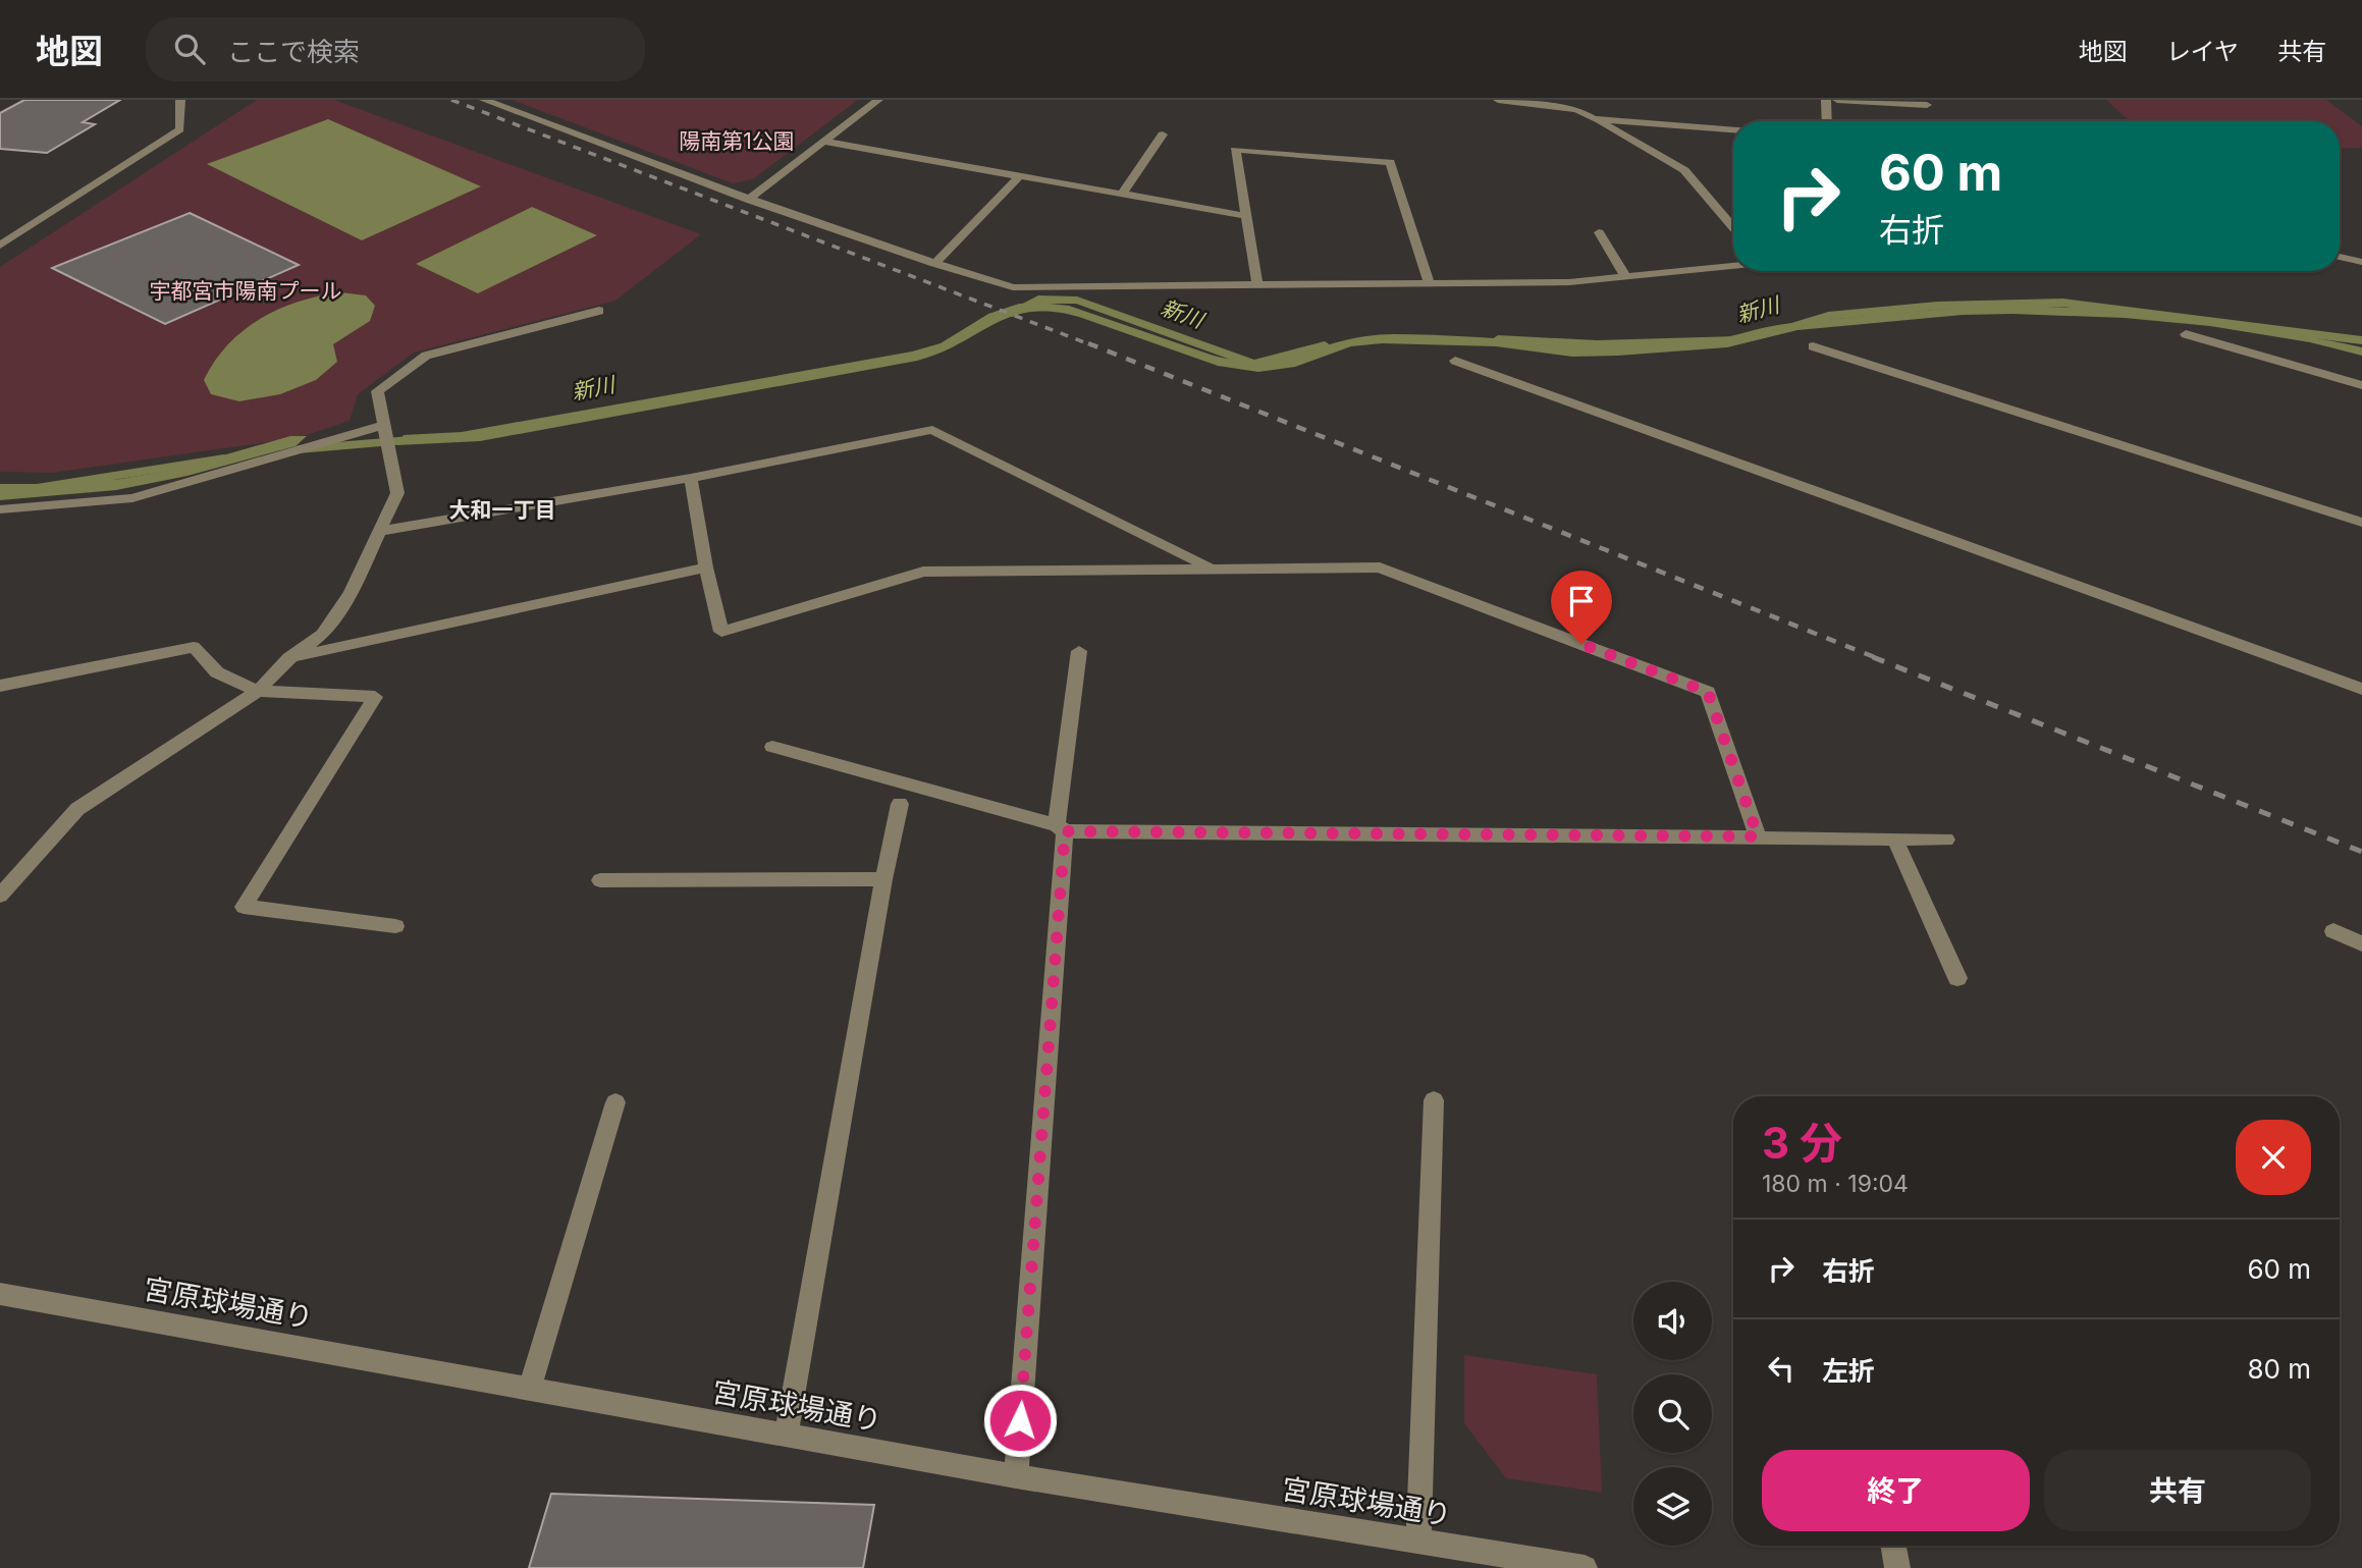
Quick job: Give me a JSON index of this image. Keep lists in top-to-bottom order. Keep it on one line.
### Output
{"streets":{"street":["宮原球場通り"]},"districts":["大和一丁目"],"water":["新川"],"parks":["陽南第1公園","宇都宮市陽南プール"],"page":{"header":"地図","search":"ここで検索","nav":["地図","レイヤ","共有"],"turn":["60 m","右折"],"heading":["3 分","180 m · 19:04"],"list":[{"name":"右折","value":"60 m"},{"name":"左折","value":"80 m"}],"buttons":["終了","共有"]}}
